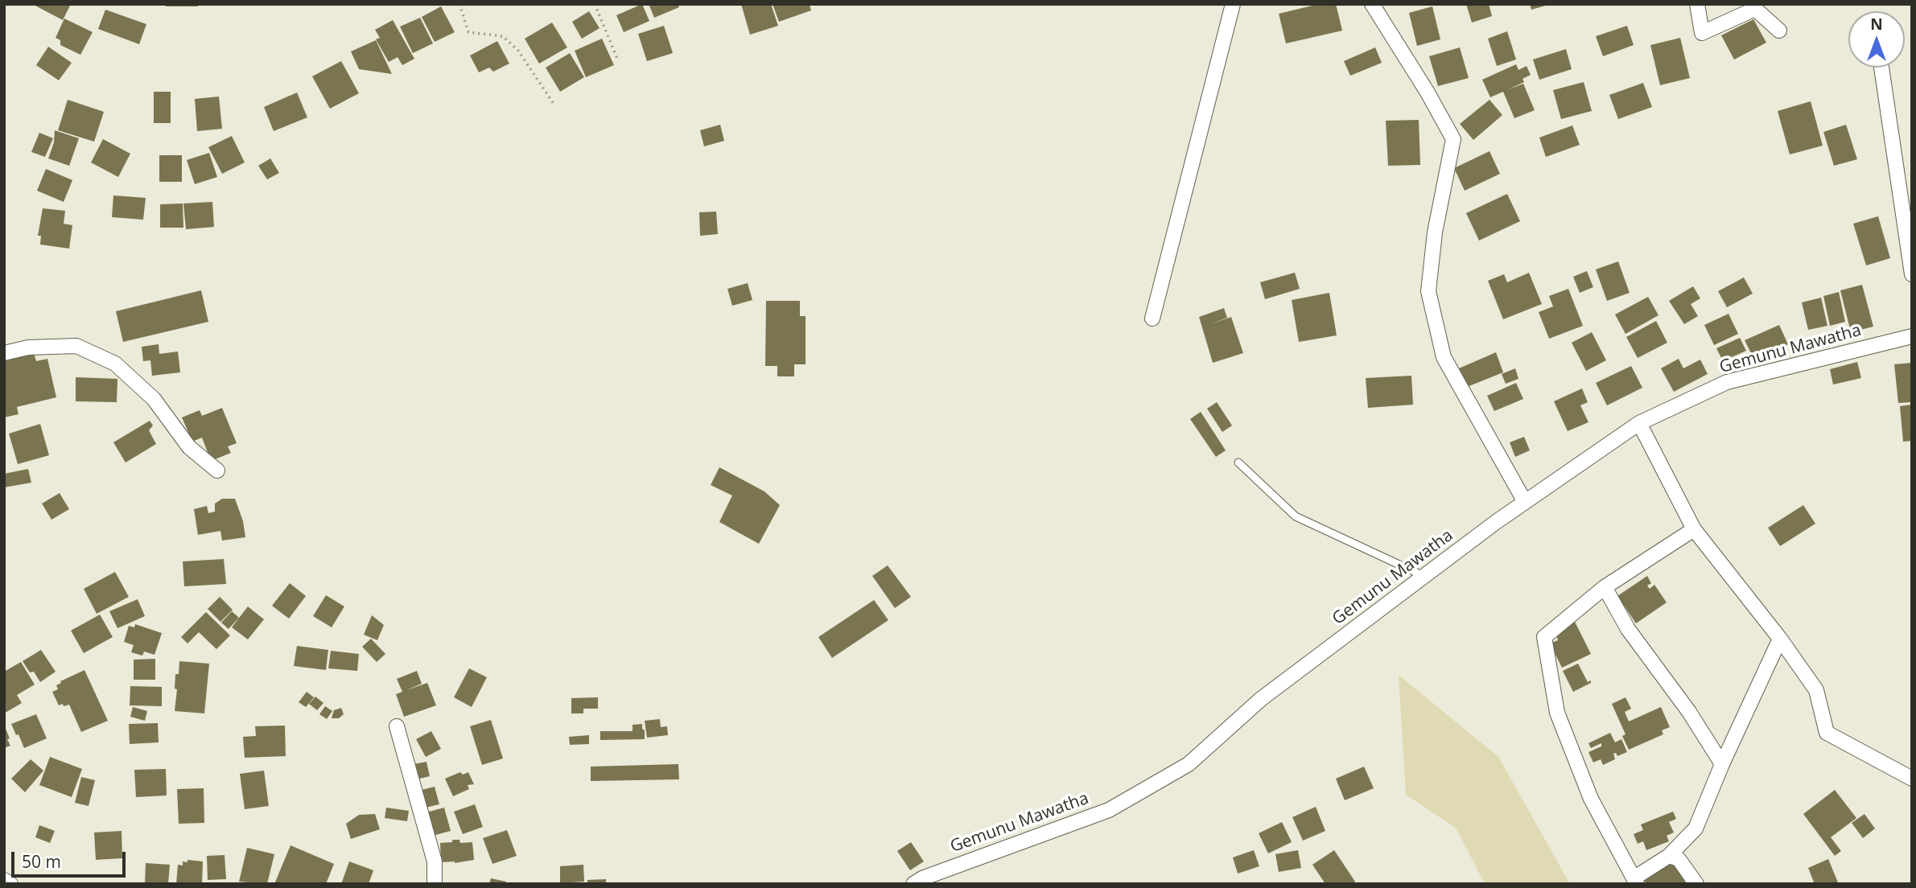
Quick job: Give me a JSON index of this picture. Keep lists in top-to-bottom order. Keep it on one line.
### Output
{"streets":{"street":["Gemunu Mawatha"]},"scale_bar":"50 m","north":"top"}
